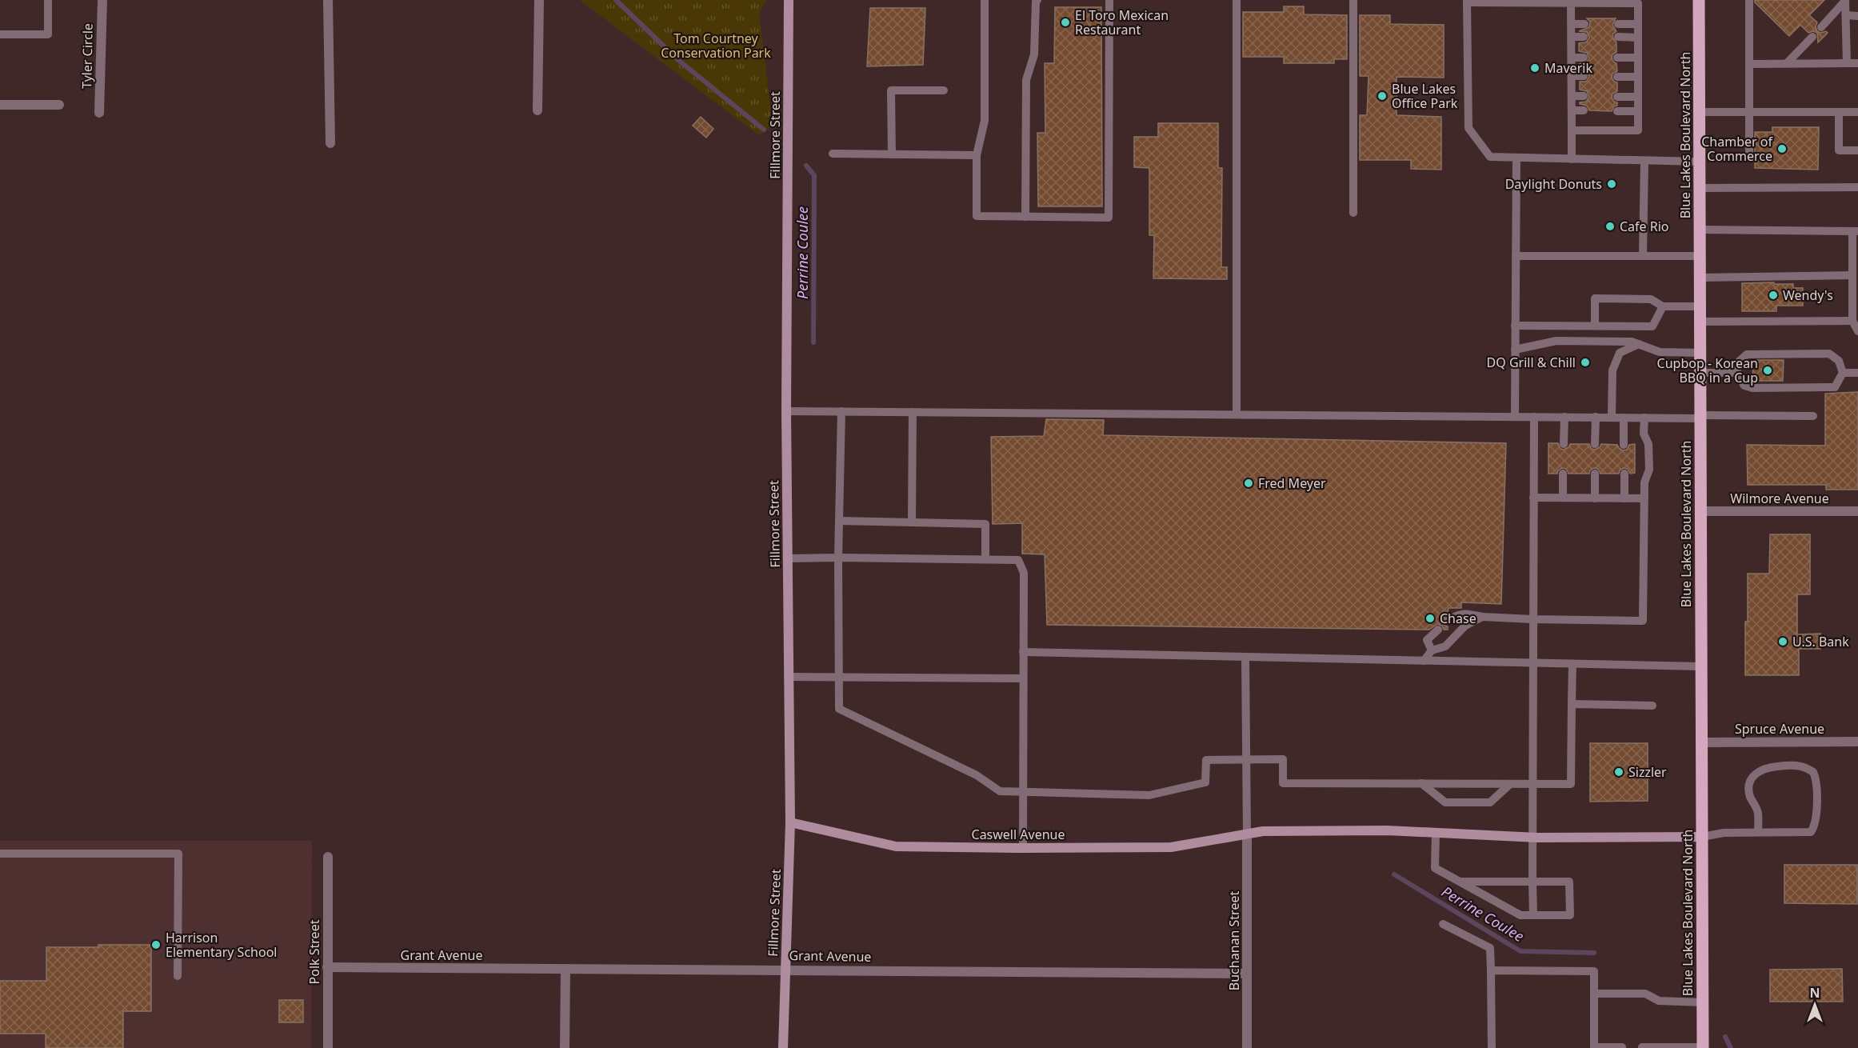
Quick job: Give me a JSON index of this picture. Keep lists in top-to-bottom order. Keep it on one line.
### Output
{"streets":{"main road":["Blue Lakes Boulevard North"],"street":["Tyler Circle","Fillmore Street","Wilmore Avenue","Spruce Avenue","Caswell Avenue","Buchanan Street","Polk Street","Grant Avenue"]},"crossings":[["Fillmore Street","Caswell Avenue"],["Fillmore Street","Grant Avenue"],["Blue Lakes Boulevard North","Wilmore Avenue"],["Blue Lakes Boulevard North","Spruce Avenue"],["Blue Lakes Boulevard North","Caswell Avenue"],["Caswell Avenue","Buchanan Street"],["Buchanan Street","Grant Avenue"],["Polk Street","Grant Avenue"]],"water":["Perrine Coulee"],"parks":["Tom Courtney Conservation Park"],"places":["El Toro Mexican Restaurant","Maverik","Blue Lakes Office Park","Chamber of Commerce","Daylight Donuts","Cafe Rio","Wendy's","DQ Grill & Chill","Cupbop - Korean BBQ in a Cup","Fred Meyer","Chase","U.S. Bank","Sizzler","Harrison Elementary School"],"north":"top"}
